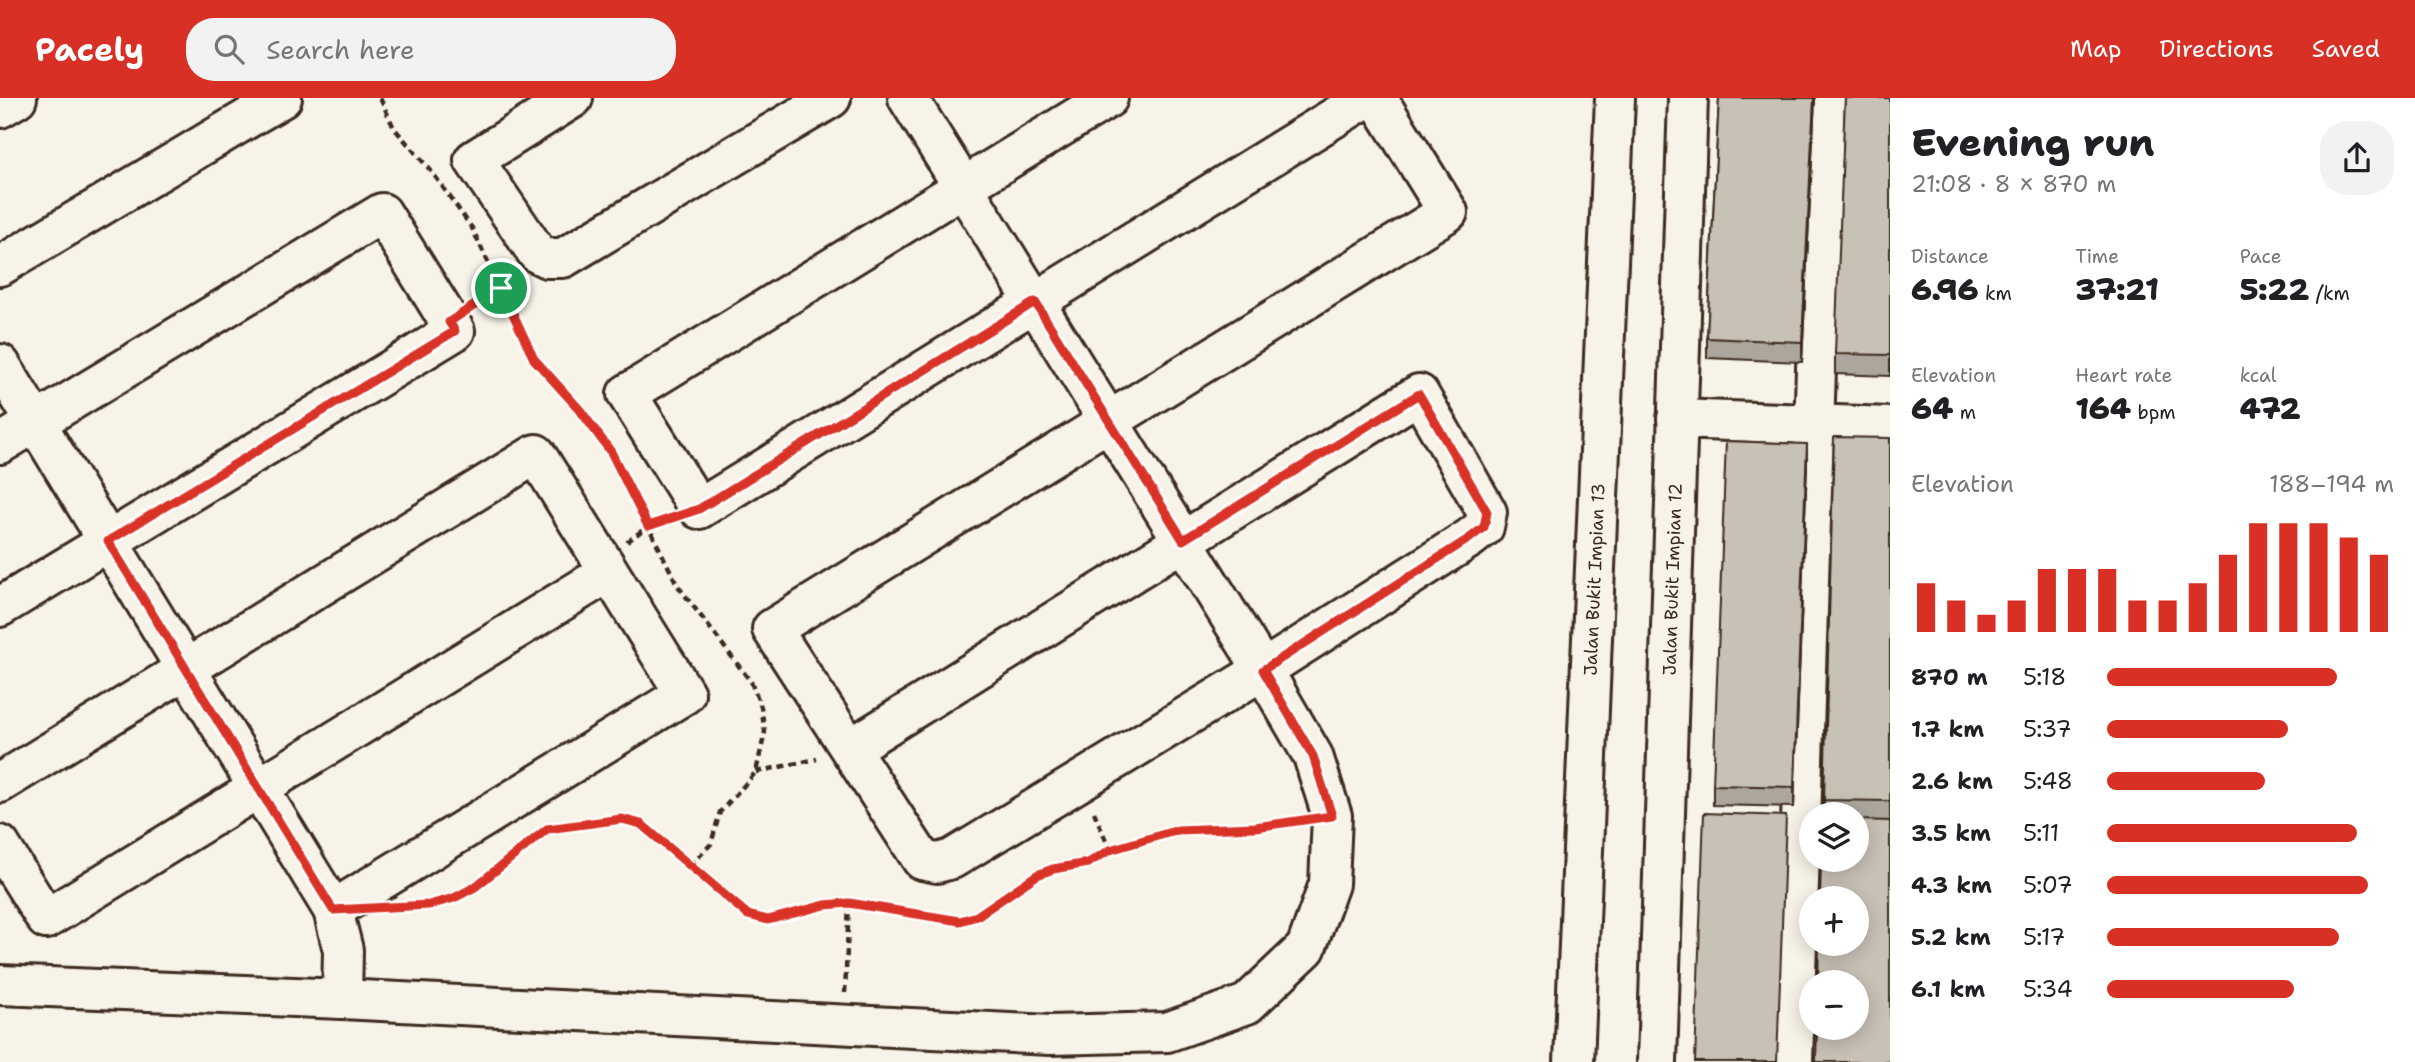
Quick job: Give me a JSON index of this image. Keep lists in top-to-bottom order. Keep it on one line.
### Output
{"streets":{"street":["Jalan Bukit Impian 13","Jalan Bukit Impian 12"]},"page":{"header":"Pacely","search":"Search here","nav":["Map","Directions","Saved"],"heading":["Evening run","21:08 · 8 × 870 m"],"stats":[["Distance","6.96 km"],["Time","37:21"],["Pace","5:22 /km"],["Elevation","64 m"],["Heart rate","164 bpm"],["kcal","472"]],"chart":["Elevation","188–194 m"],"list":[{"name":"870 m","note":"5:18"},{"name":"1.7 km","note":"5:37"},{"name":"2.6 km","note":"5:48"},{"name":"3.5 km","note":"5:11"},{"name":"4.3 km","note":"5:07"},{"name":"5.2 km","note":"5:17"},{"name":"6.1 km","note":"5:34"}],"map_buttons":["+","−"]}}
